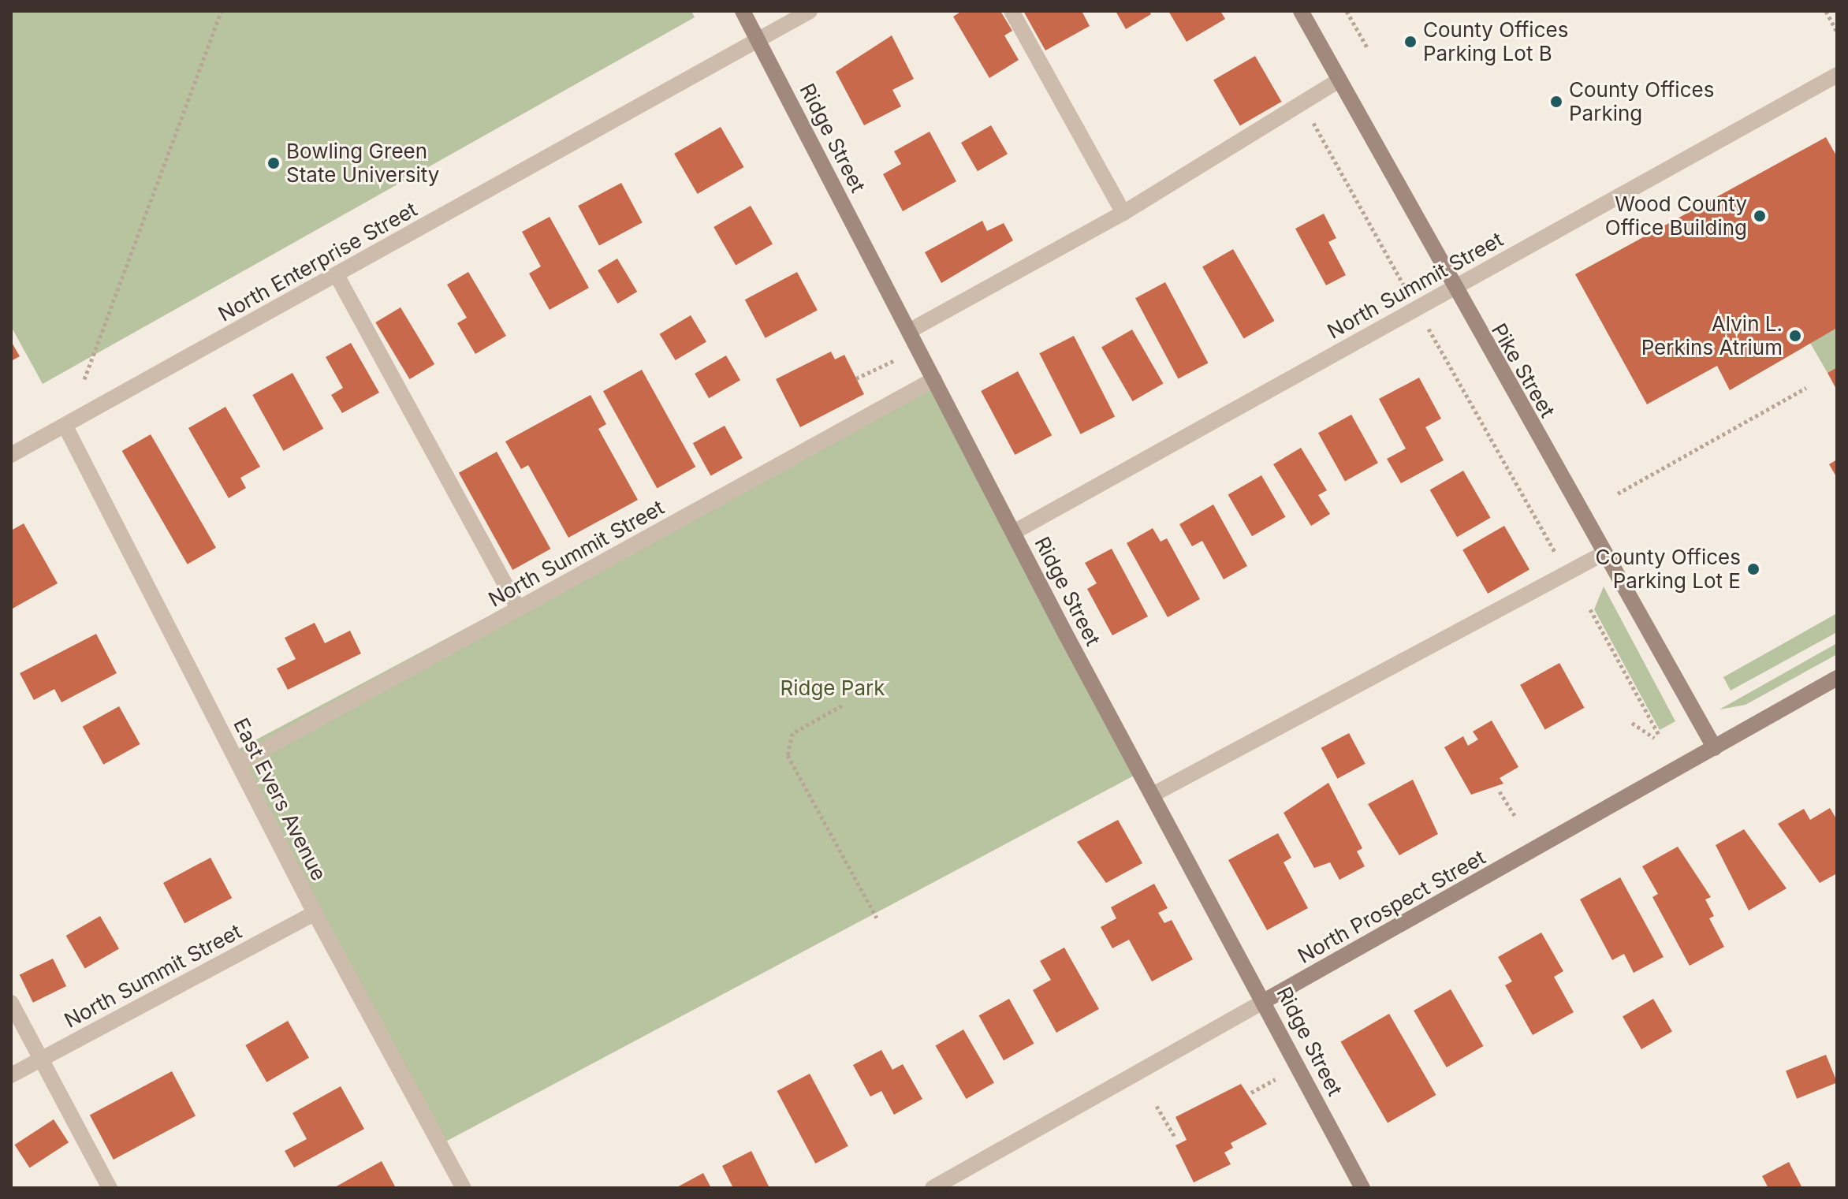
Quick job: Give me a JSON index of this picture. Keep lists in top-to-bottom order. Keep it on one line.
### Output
{"streets":{"street":["Ridge Street","North Enterprise Street","North Summit Street","Pike Street","East Evers Avenue","North Prospect Street"]},"crossings":[["Ridge Street","North Enterprise Street"],["Ridge Street","North Summit Street"],["Ridge Street","North Prospect Street"],["North Enterprise Street","East Evers Avenue"],["North Summit Street","Pike Street"],["North Summit Street","East Evers Avenue"],["Pike Street","North Prospect Street"]],"parks":["Ridge Park"],"places":["County Offices Parking Lot B","County Offices Parking","Bowling Green State University","Wood County Office Building","Alvin L. Perkins Atrium","County Offices Parking Lot E"]}
